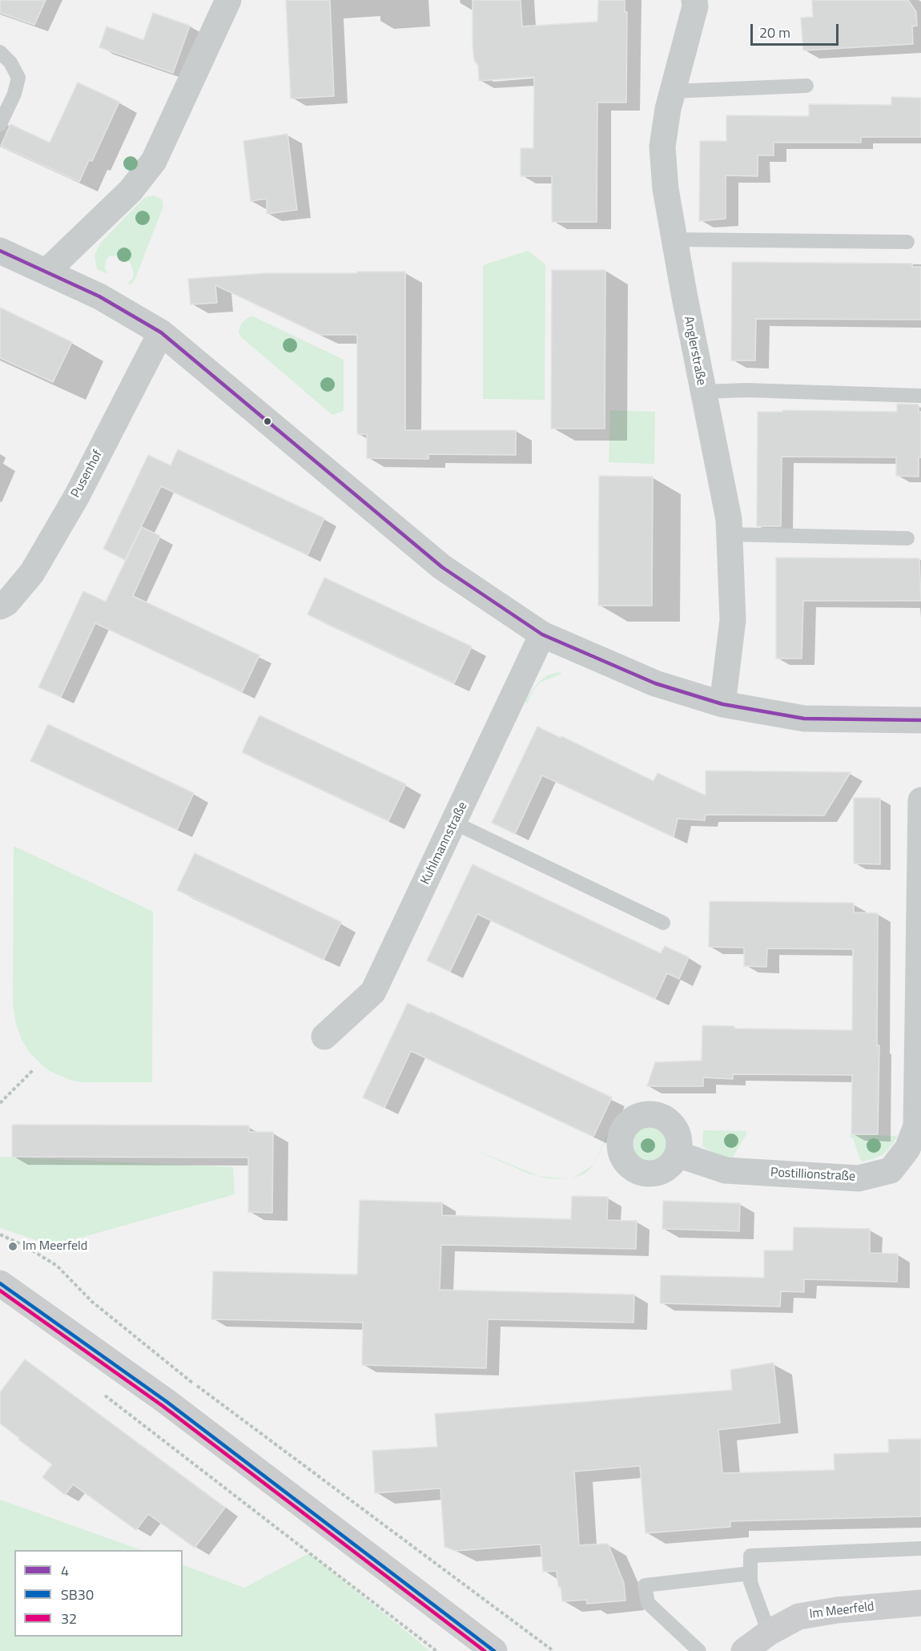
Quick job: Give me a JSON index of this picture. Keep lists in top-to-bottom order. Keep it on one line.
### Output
{"streets":{"main road":["Im Meerfeld"],"street":["Anglerstraße","Pusenhof","Kuhlmannstraße","Postillionstraße"]},"places":["Im Meerfeld"],"lines":["transit line 4","transit line SB30","transit line 32"],"legend":["4","SB30","32"],"scale_bar":"20 m"}
